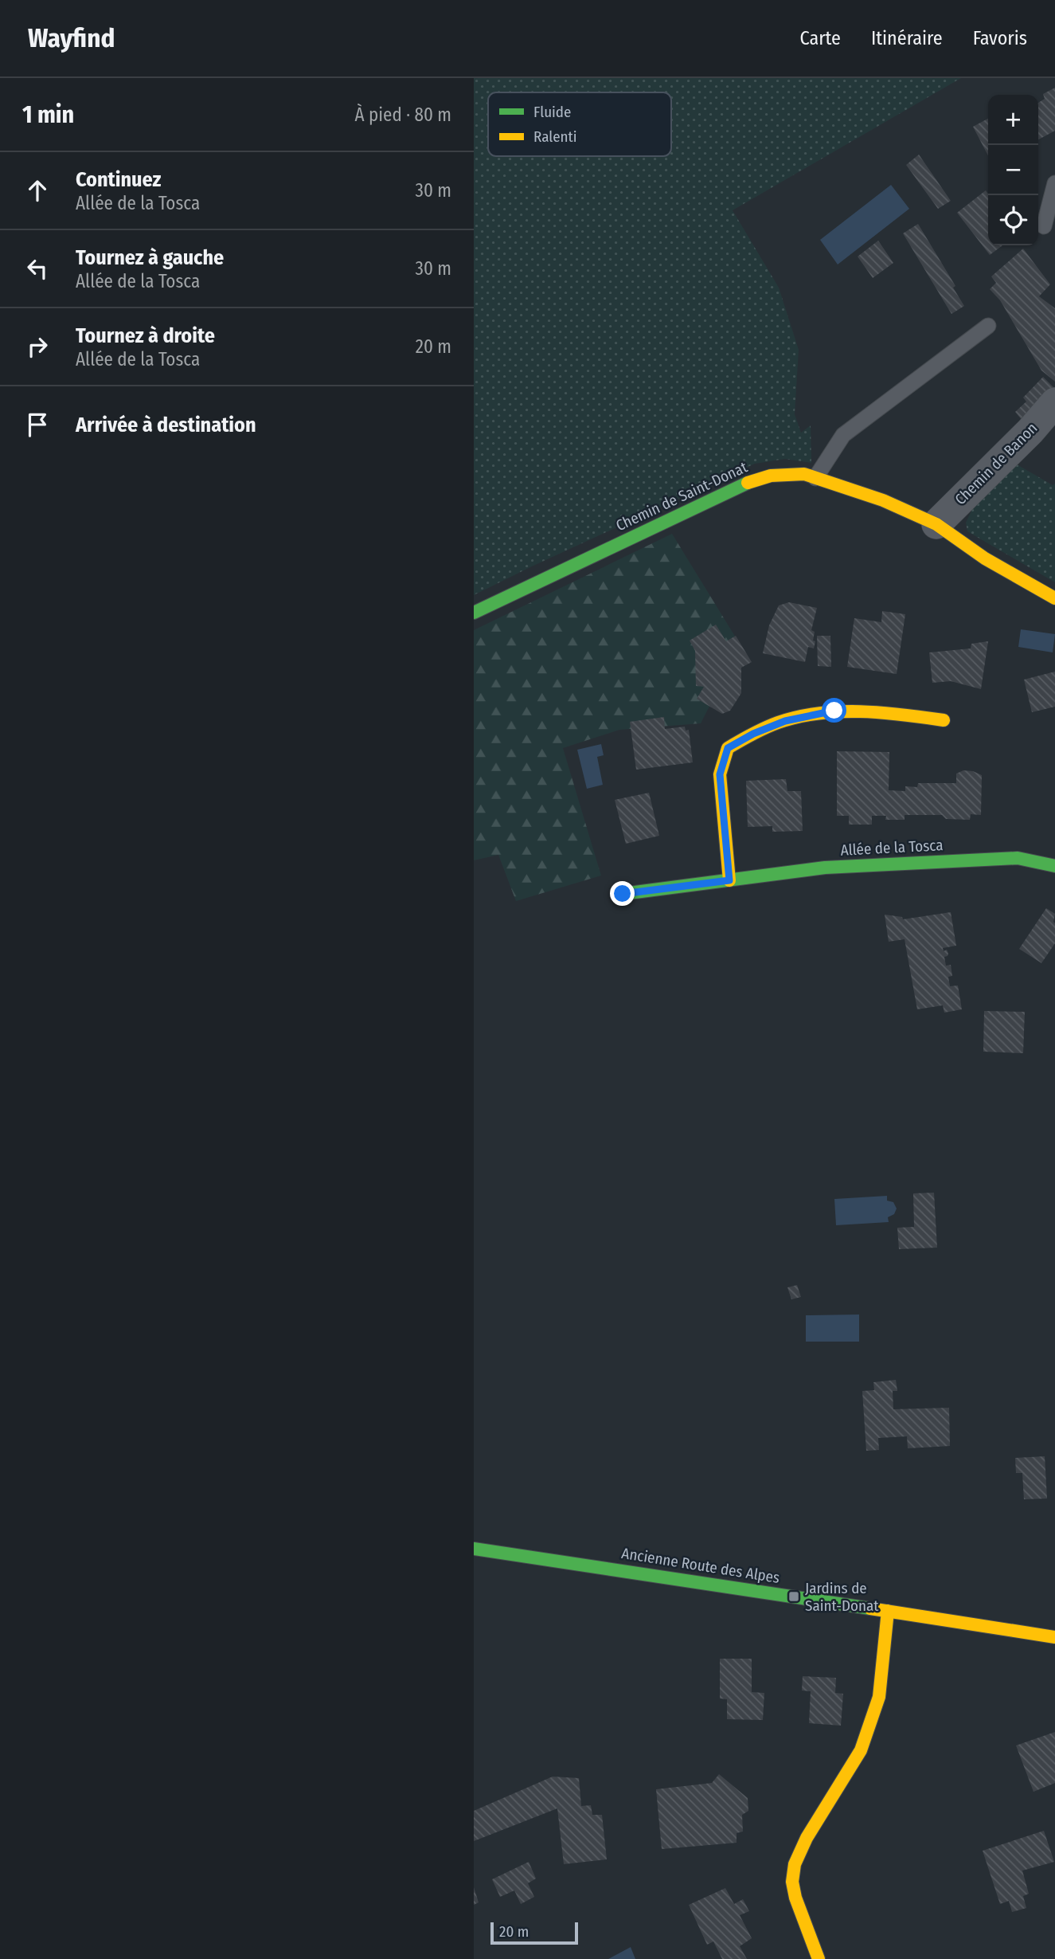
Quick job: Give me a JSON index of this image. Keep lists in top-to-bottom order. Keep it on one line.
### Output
{"streets":{"street":["Chemin de Banon","Chemin de Saint-Donat","Allée de la Tosca","Ancienne Route des Alpes"]},"crossings":[["Chemin de Banon","Chemin de Saint-Donat"]],"places":{"transit":["Jardins de Saint-Donat"]},"legend":["Fluide","Ralenti"],"scale_bar":"20 m","page":{"header":"Wayfind","nav":["Carte","Itinéraire","Favoris"],"heading":["1 min","À pied · 80 m"],"map_buttons":["+","−"],"list":[["Continuez","Allée de la Tosca","30 m"],["Tournez à gauche","Allée de la Tosca","30 m"],["Tournez à droite","Allée de la Tosca","20 m"],"Arrivée à destination"],"scale":"20 m"}}
